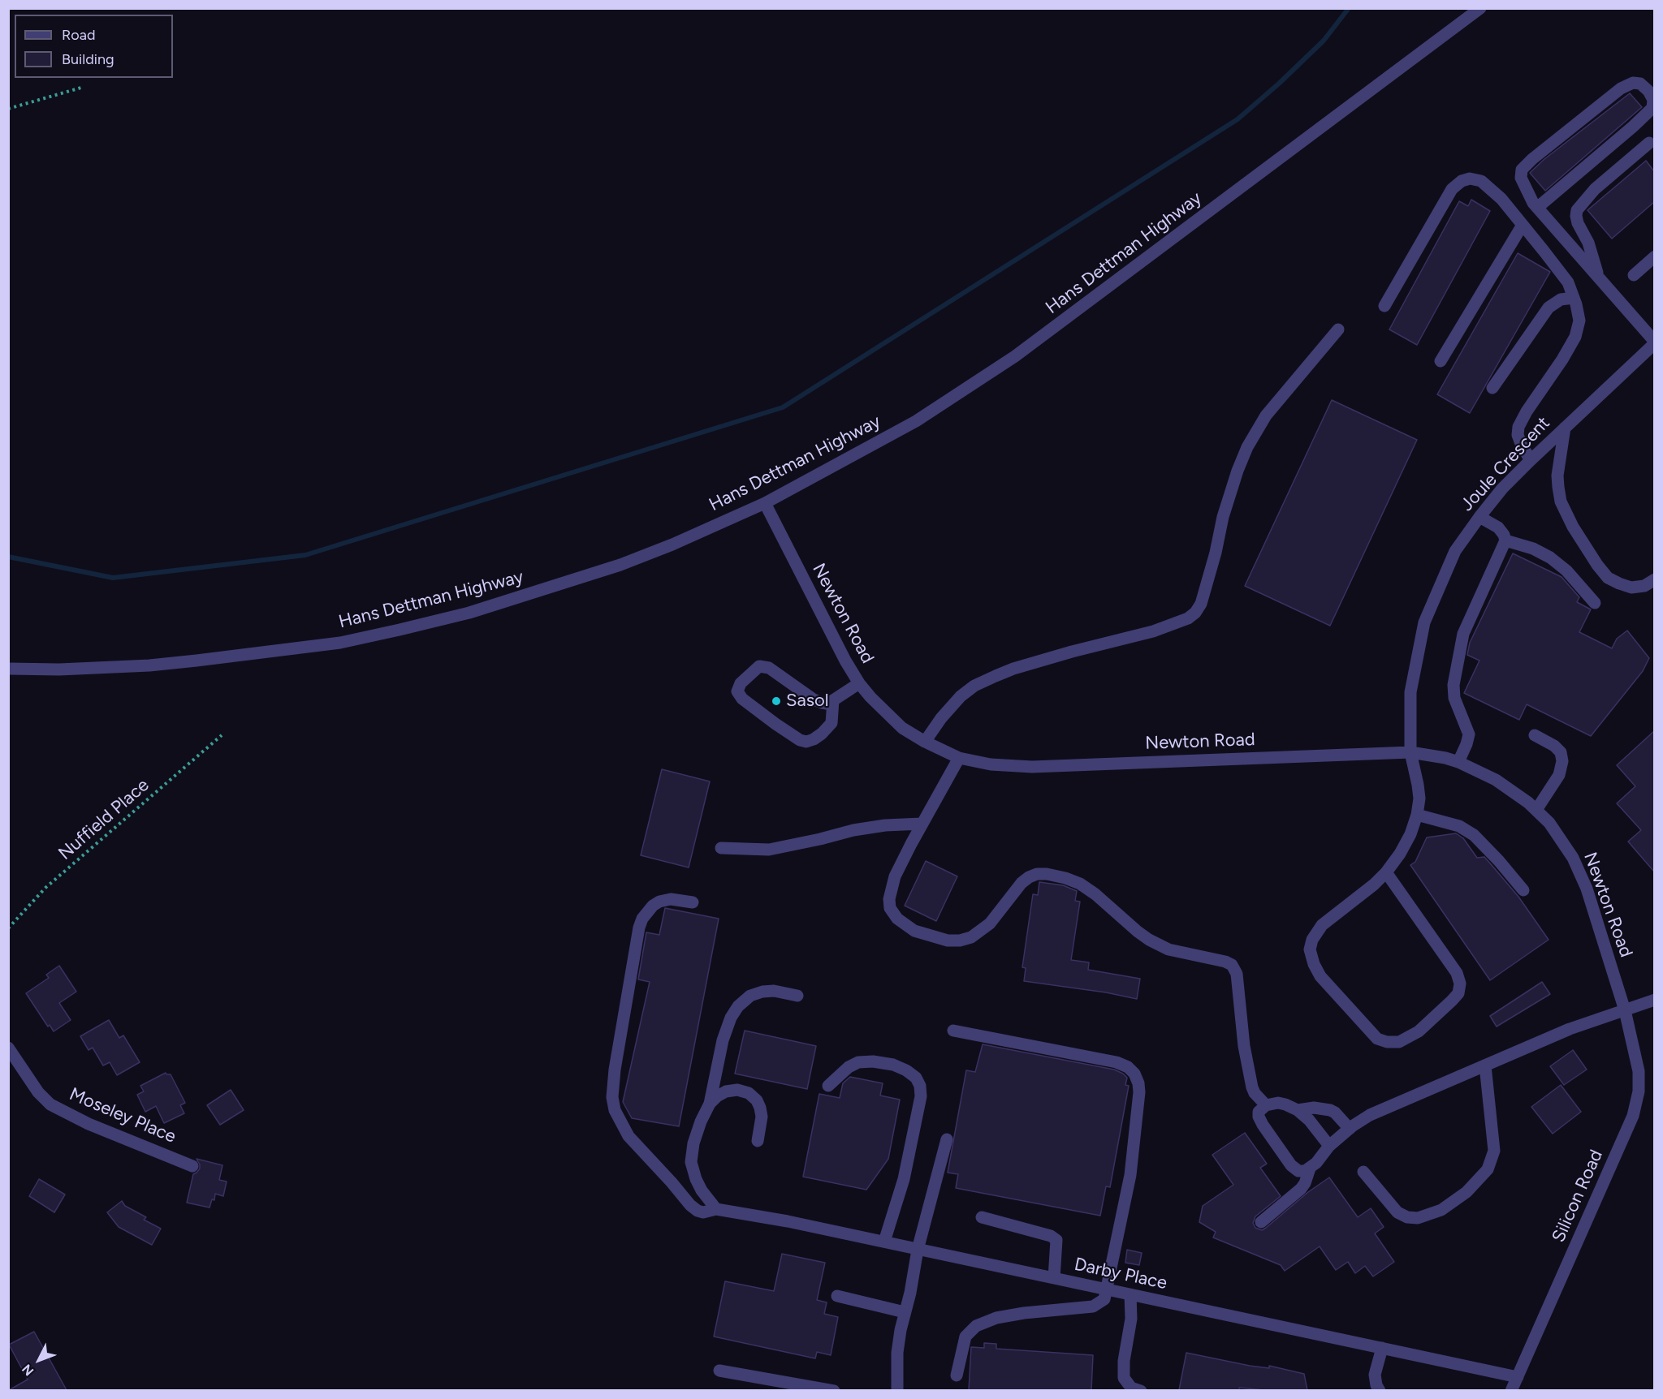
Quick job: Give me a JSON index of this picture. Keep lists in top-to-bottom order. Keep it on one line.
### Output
{"streets":{"street":["Hans Dettman Highway","Joule Crescent","Newton Road","Moseley Place","Silicon Road","Darby Place"],"path":["Nuffield Place"]},"crossings":[["Hans Dettman Highway","Newton Road"],["Joule Crescent","Newton Road"],["Newton Road","Silicon Road"],["Silicon Road","Darby Place"]],"places":["Sasol"],"legend":["Road","Building"],"north":"bottom left"}
